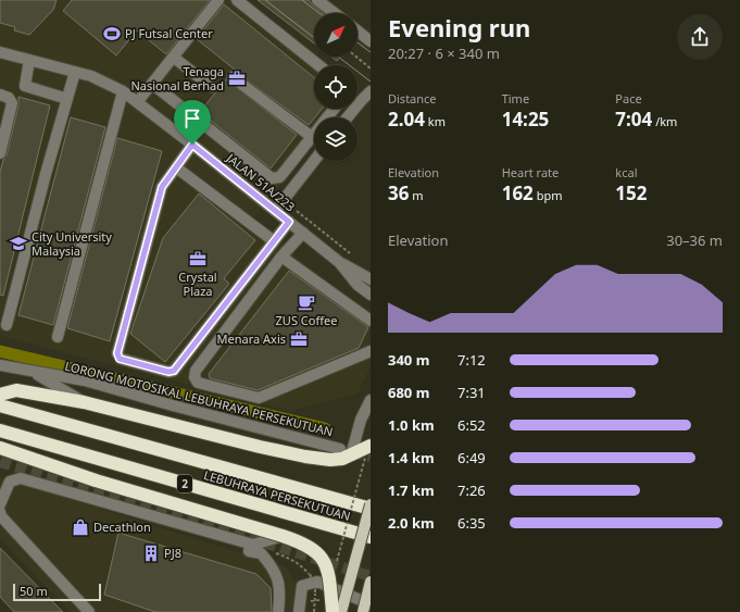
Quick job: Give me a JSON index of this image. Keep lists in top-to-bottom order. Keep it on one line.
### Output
{"streets":{"highway":["2","LEBUHRAYA PERSEKUTUAN"],"street":["JALAN 51A/223","LORONG MOTOSIKAL LEBUHRAYA PERSEKUTUAN"]},"places":{"sports":["PJ Futsal Center"],"office":["Tenaga Nasional Berhad","Crystal Plaza","Menara Axis"],"school or university":["City University Malaysia"],"cafe":["ZUS Coffee"],"shop":["Decathlon"],"building":["PJ8"]},"scale_bar":"50 m","north":"top right","page":{"heading":["Evening run","20:27 · 6 × 340 m"],"stats":[["Distance","2.04 km"],["Time","14:25"],["Pace","7:04 /km"],["Elevation","36 m"],["Heart rate","162 bpm"],["kcal","152"]],"chart":["Elevation","30–36 m"],"list":[{"name":"340 m","note":"7:12"},{"name":"680 m","note":"7:31"},{"name":"1.0 km","note":"6:52"},{"name":"1.4 km","note":"6:49"},{"name":"1.7 km","note":"7:26"},{"name":"2.0 km","note":"6:35"}],"scale":"50 m"}}
